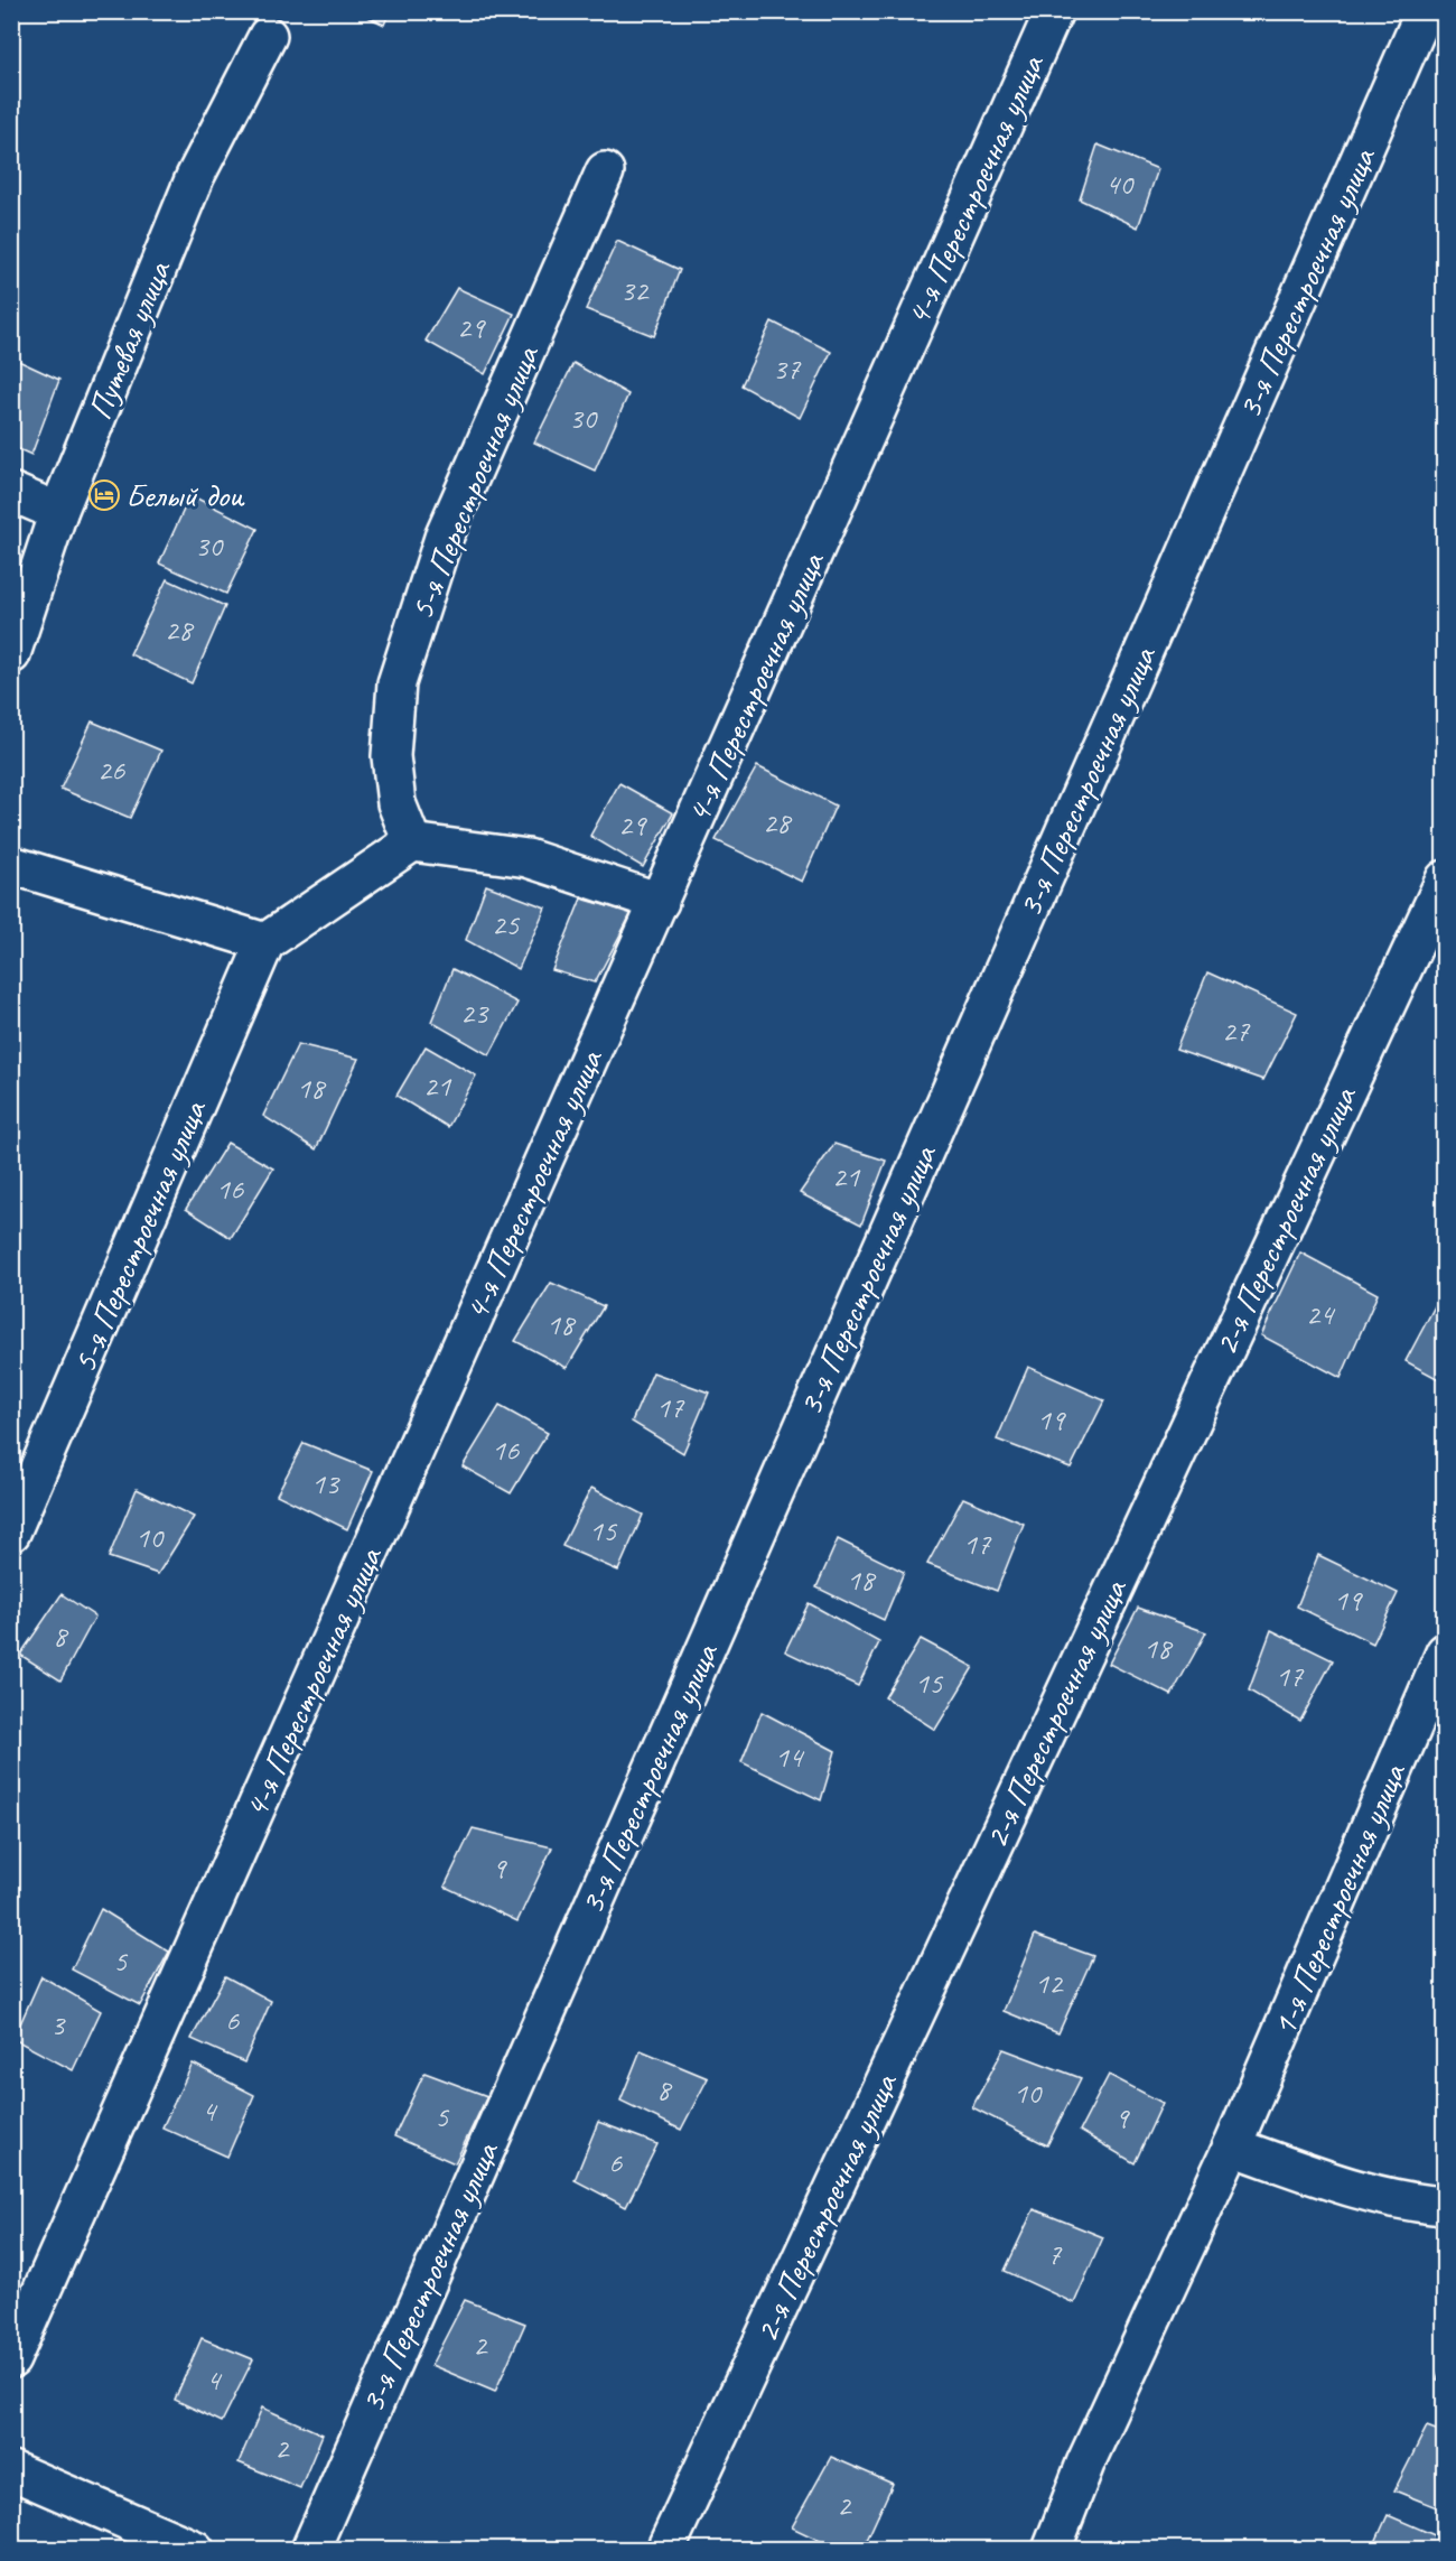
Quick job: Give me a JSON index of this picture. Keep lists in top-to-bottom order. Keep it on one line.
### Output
{"streets":{"street":["4-я Перестроечная улица","3-я Перестроечная улица","Путевая улица","5-я Перестроечная улица","2-я Перестроечная улица","1-я Перестроечная улица"]},"places":{"hotel":["Белый дои"]},"house_numbers":["40","32","29","37","30","30","28","26","28","29","25","23","27","21","18","21","16","24","18","17","19","16","13","15","10","17","18","19","8","18","17","15","14","9","5","12","6","3","8","10","4","5","9","6","7","2","4","2","2"]}
